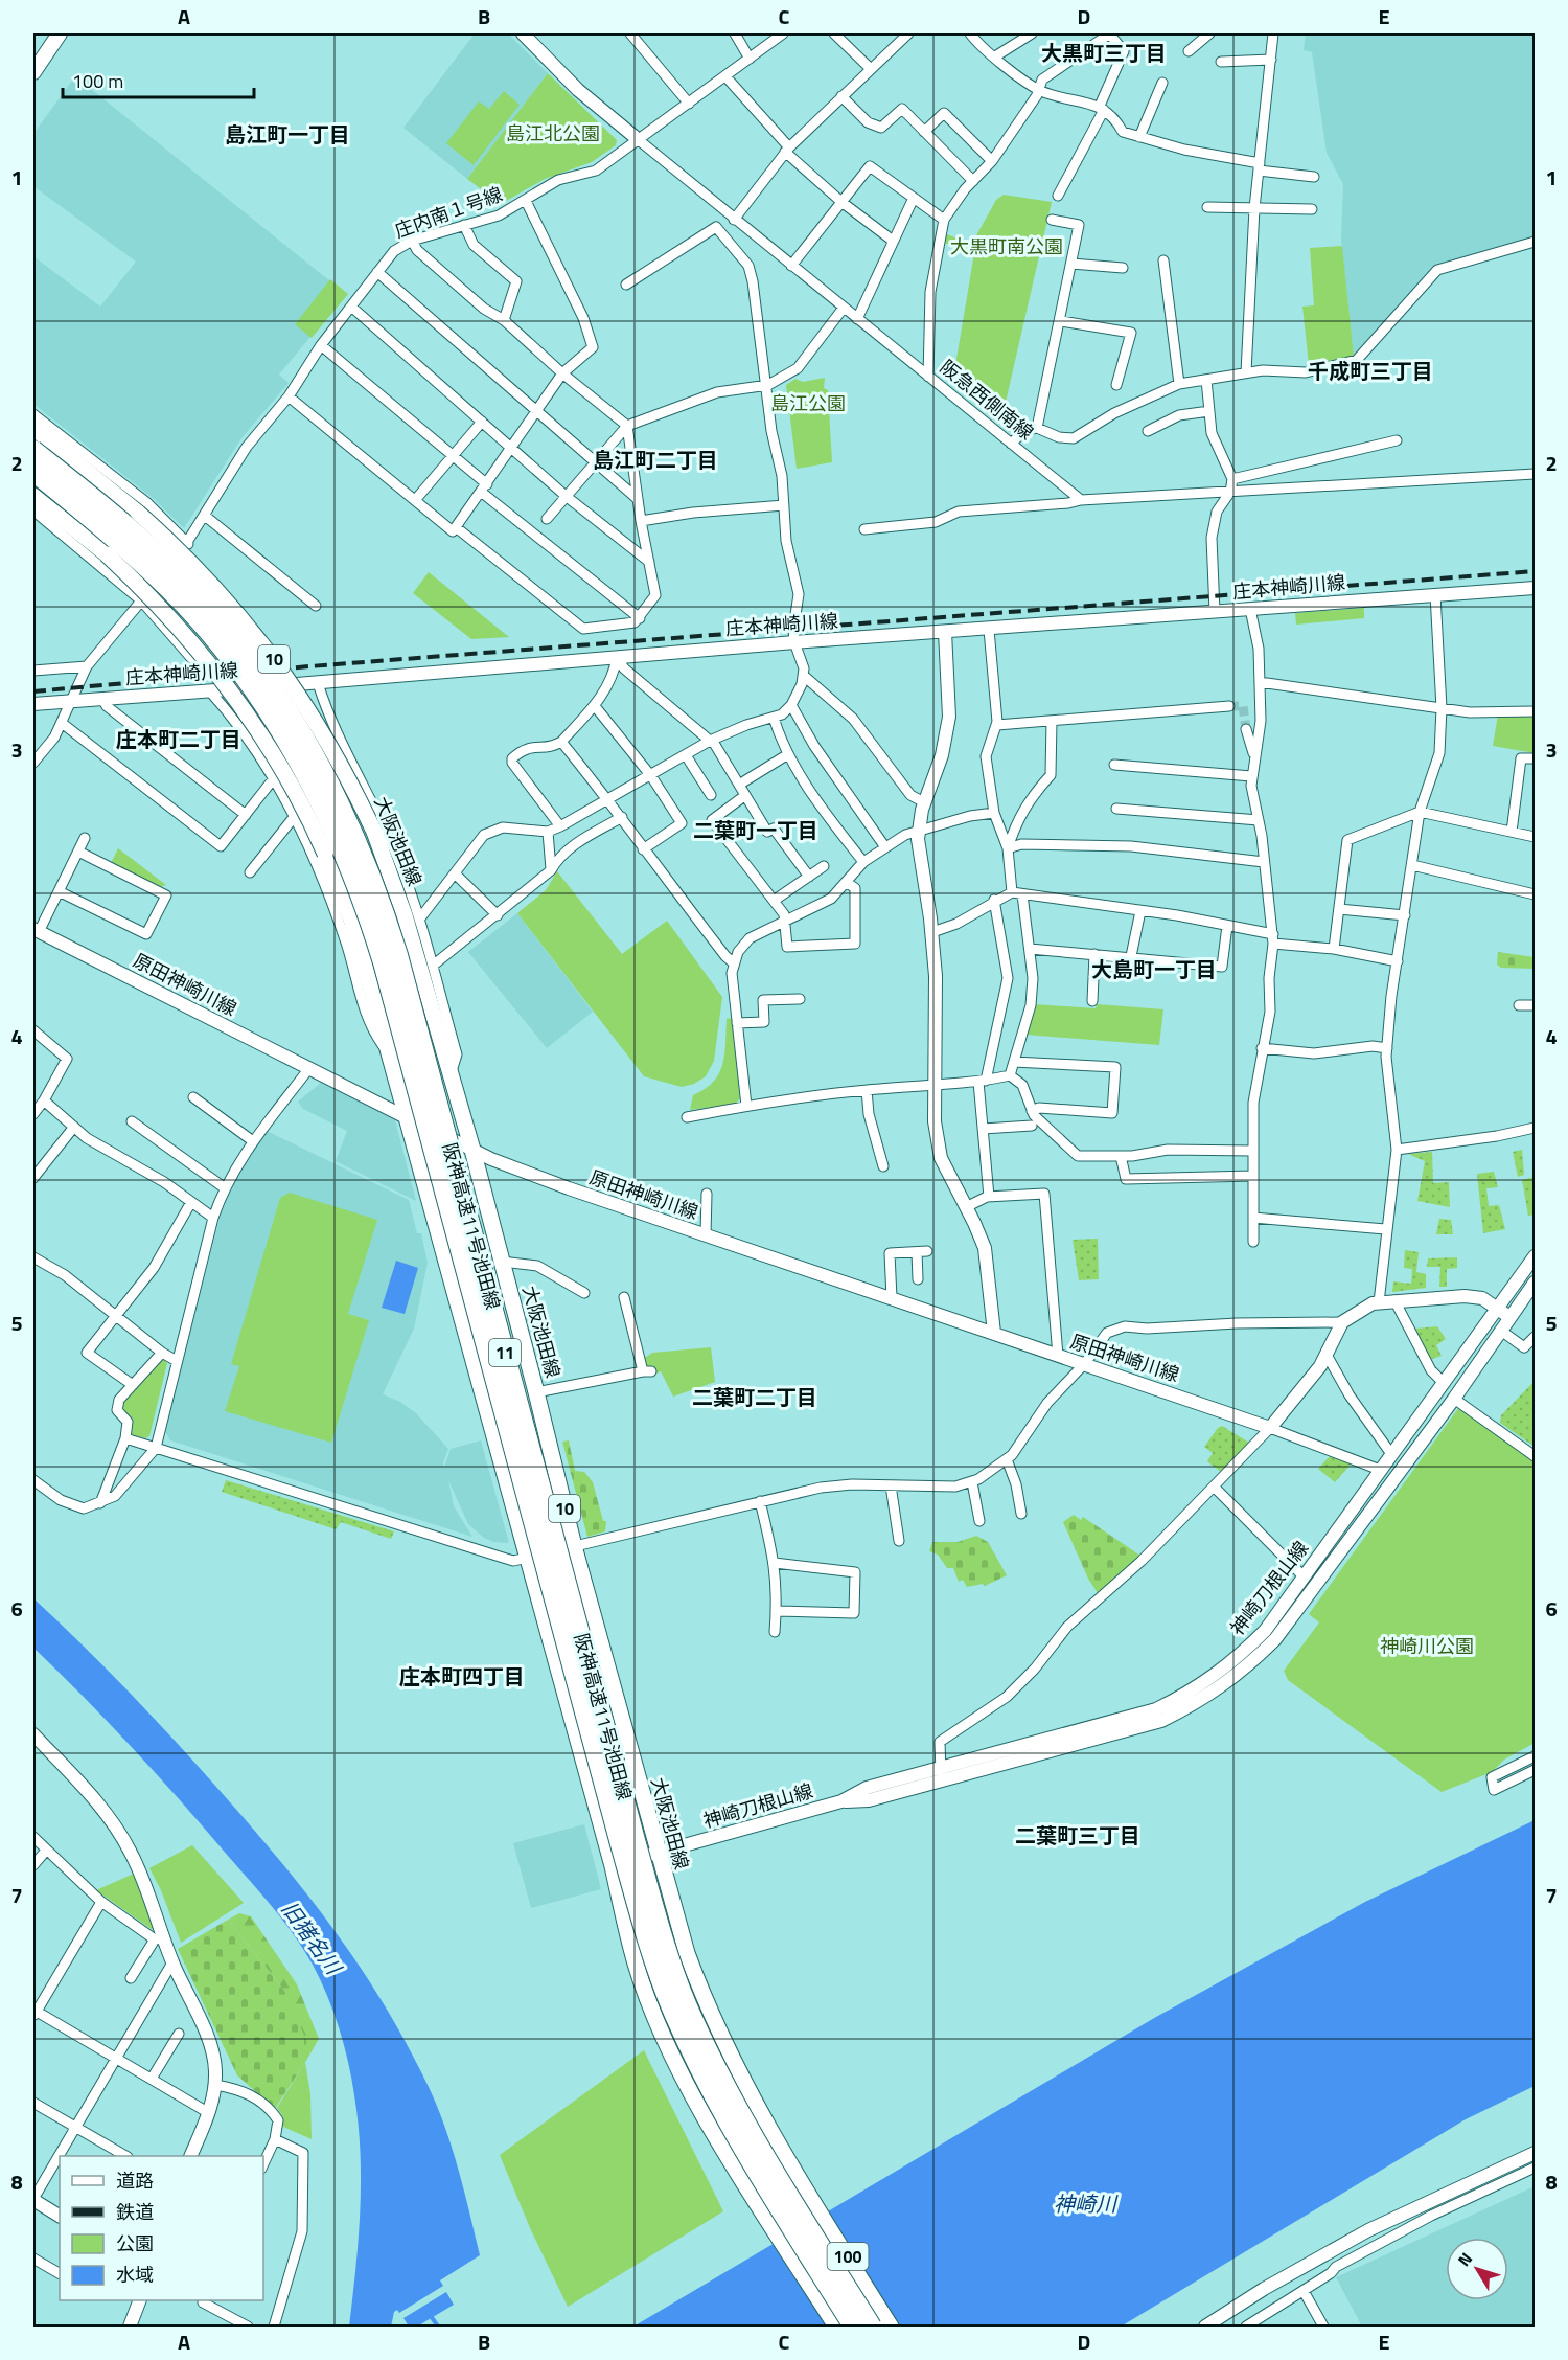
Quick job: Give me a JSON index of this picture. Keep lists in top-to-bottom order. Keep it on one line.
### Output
{"streets":{"highway":["阪神高速11号池田線","11"],"main road":["10","大阪池田線","100"],"street":["庄内南１号線","阪急西側南線","庄本神崎川線","原田神崎川線","神崎刀根山線"]},"crossings":[["庄内南１号線","阪急西側南線"],["庄内南１号線","庄本神崎川線"],["大阪池田線","原田神崎川線"],["大阪池田線","阪神高速11号池田線"],["大阪池田線","神崎刀根山線"],["神崎刀根山線","100"]],"districts":["大黒町三丁目","島江町一丁目","千成町三丁目","島江町二丁目","庄本町二丁目","二葉町一丁目","大島町一丁目","二葉町二丁目","庄本町四丁目","二葉町三丁目"],"water":["旧猪名川","神崎川"],"parks":["島江北公園","大黒町南公園","島江公園","神崎川公園"],"legend":["道路","鉄道","公園","水域"],"scale_bar":"100 m","north":"top left","grid":{"columns":["A","B","C","D","E"],"rows":["1","2","3","4","5","6","7","8"]}}
